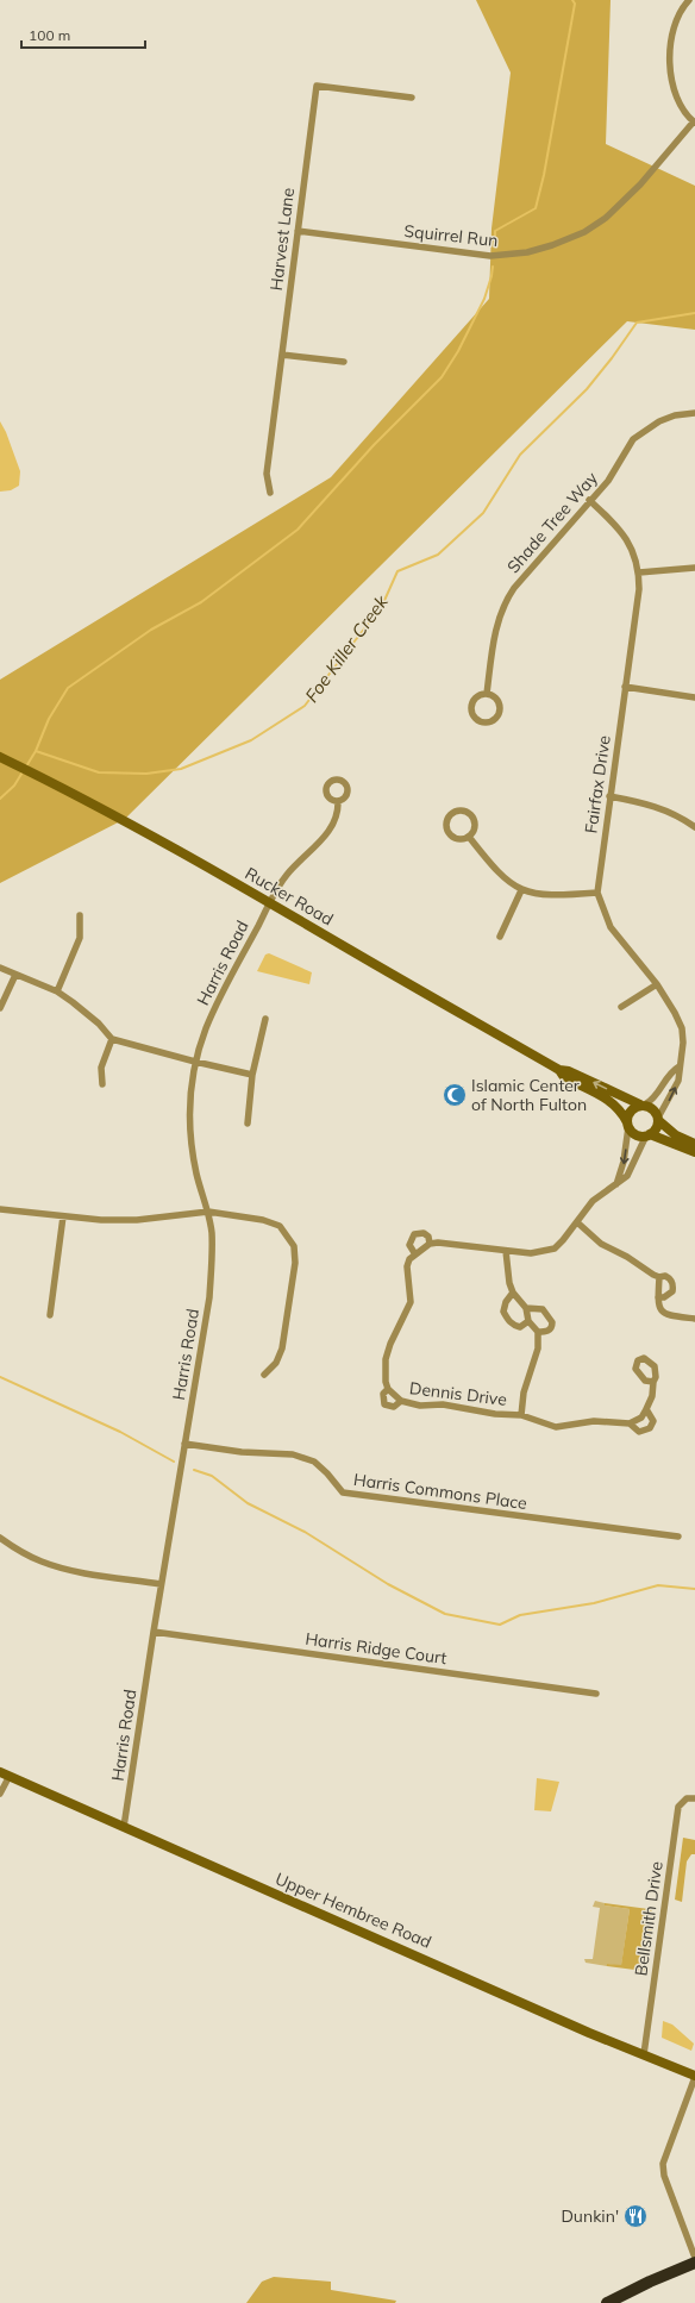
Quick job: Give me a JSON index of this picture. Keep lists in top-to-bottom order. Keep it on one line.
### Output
{"streets":{"main road":["Rucker Road","Upper Hembree Road"],"street":["Squirrel Run","Harvest Lane","Shade Tree Way","Fairfax Drive","Harris Road","Dennis Drive","Harris Commons Place","Harris Ridge Court","Bellsmith Drive"]},"crossings":[["Squirrel Run","Harvest Lane"],["Shade Tree Way","Fairfax Drive"],["Fairfax Drive","Rucker Road"],["Rucker Road","Harris Road"],["Harris Road","Harris Commons Place"],["Harris Road","Harris Ridge Court"],["Harris Road","Upper Hembree Road"],["Upper Hembree Road","Bellsmith Drive"]],"water":["Foe Killer Creek"],"places":{"mosque":["Islamic Center of North Fulton"],"restaurant":["Dunkin'"]},"scale_bar":"100 m"}
